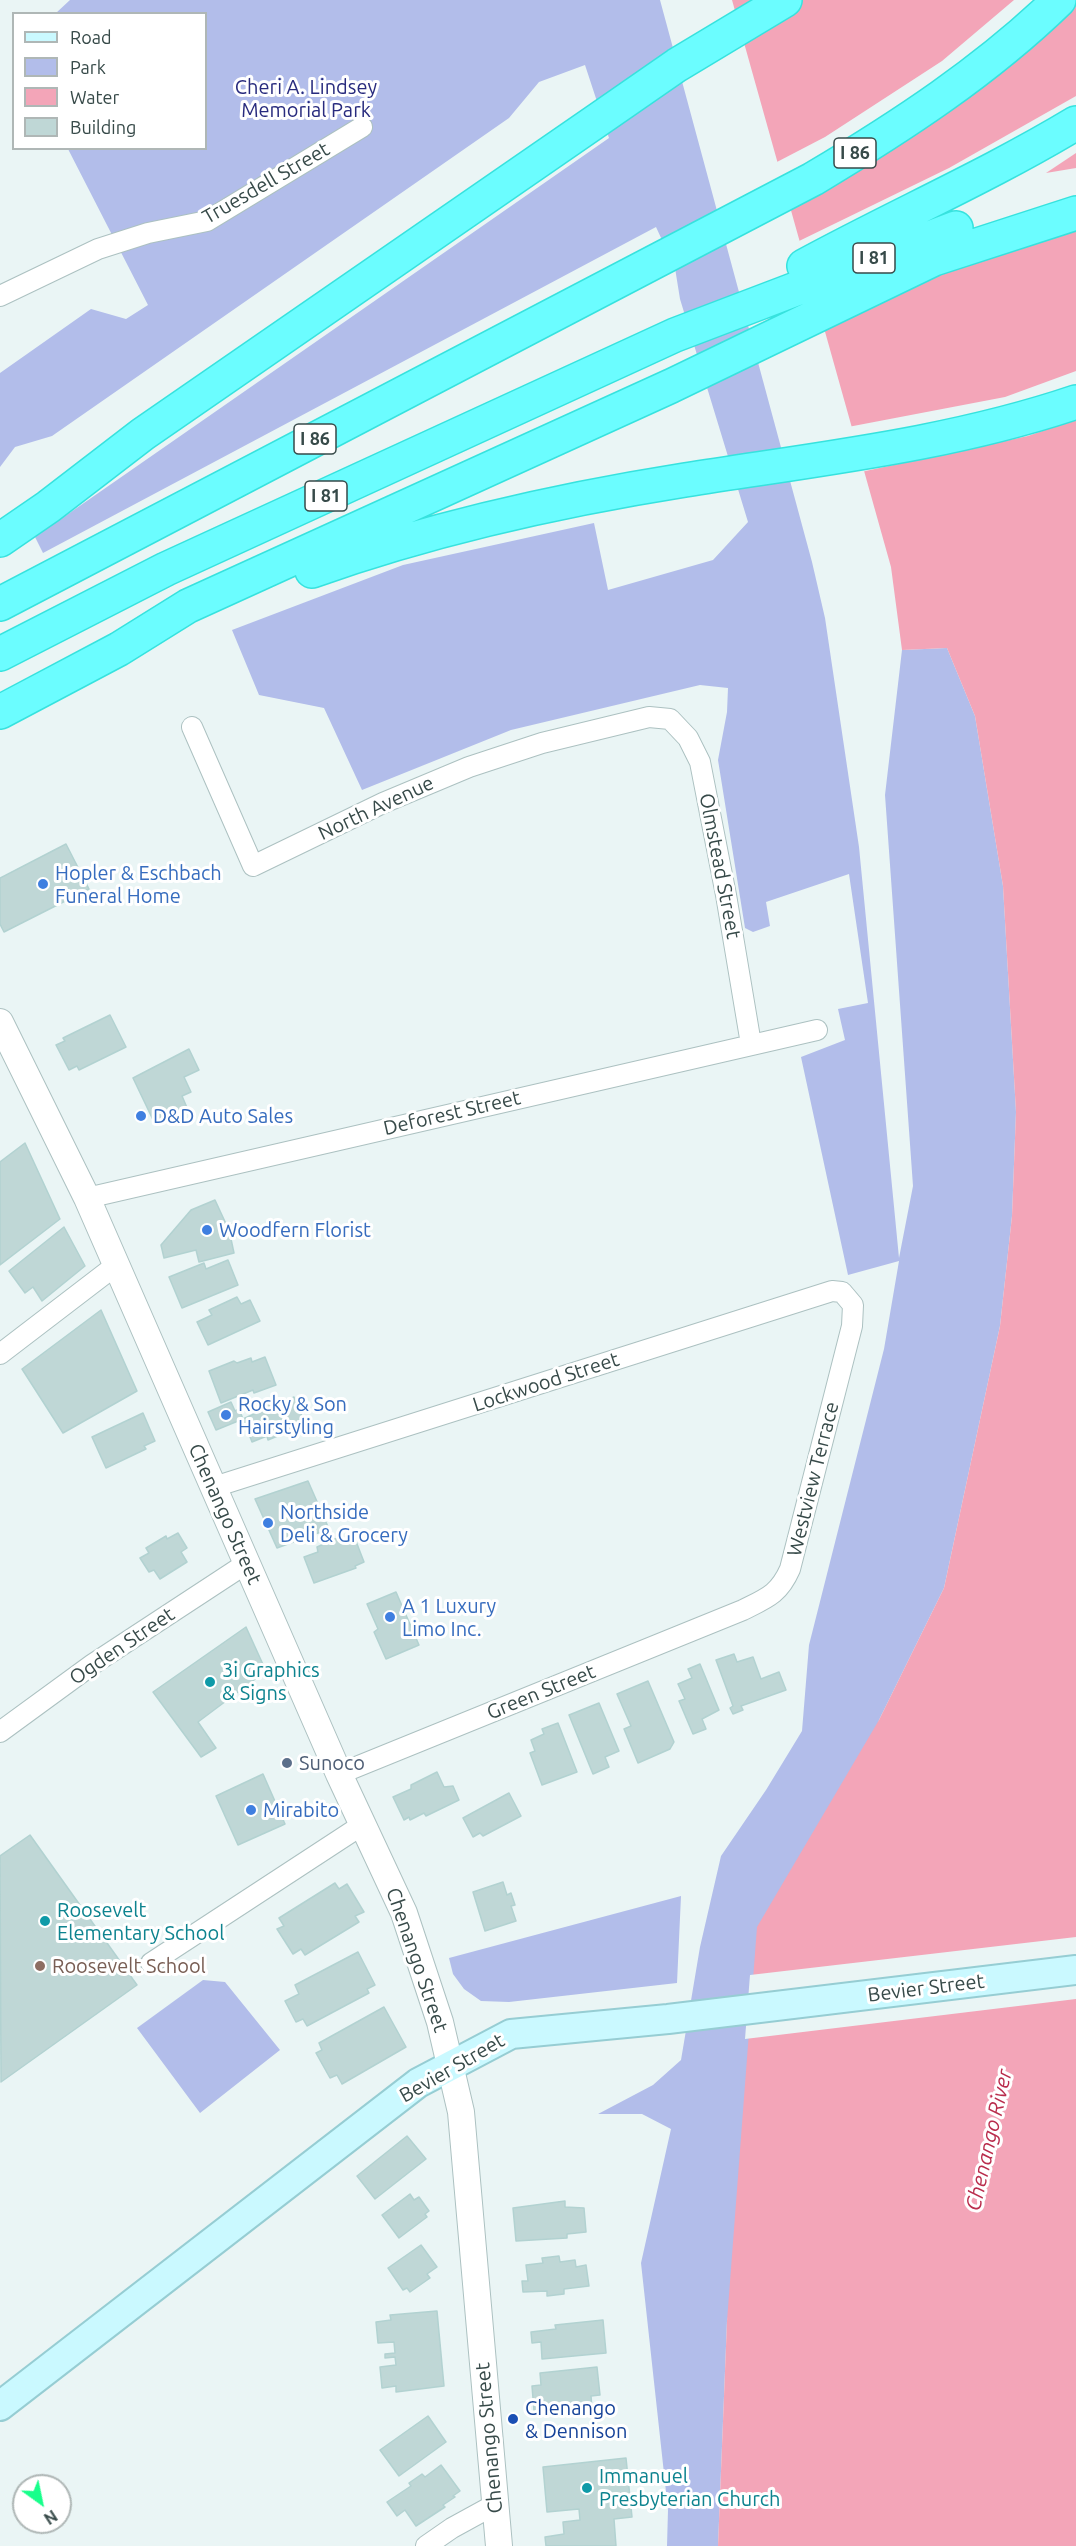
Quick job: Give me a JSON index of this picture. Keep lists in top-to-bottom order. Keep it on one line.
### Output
{"streets":{"highway":["I 86","I 81"],"main road":["Bevier Street"],"street":["Truesdell Street","North Avenue","Olmstead Street","Deforest Street","Lockwood Street","Westview Terrace","Chenango Street","Ogden Street","Green Street"]},"crossings":[["North Avenue","Olmstead Street"],["Olmstead Street","Deforest Street"],["Deforest Street","Chenango Street"],["Lockwood Street","Westview Terrace"],["Lockwood Street","Chenango Street"],["Westview Terrace","Green Street"],["Chenango Street","Ogden Street"],["Chenango Street","Green Street"],["Chenango Street","Bevier Street"]],"water":["Chenango River"],"parks":["Cheri A. Lindsey Memorial Park"],"places":["Hopler & Eschbach Funeral Home","D&D Auto Sales","Woodfern Florist","Rocky & Son Hairstyling","Northside Deli & Grocery","A 1 Luxury Limo Inc.","3i Graphics & Signs","Sunoco","Mirabito","Roosevelt Elementary School","Roosevelt School","Chenango & Dennison","Immanuel Presbyterian Church"],"legend":["Road","Park","Water","Building"],"north":"bottom right"}
